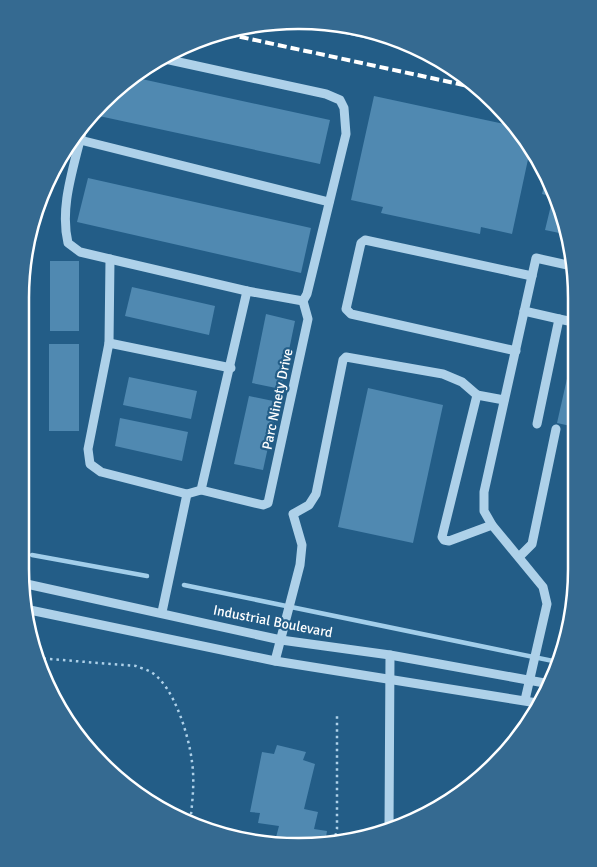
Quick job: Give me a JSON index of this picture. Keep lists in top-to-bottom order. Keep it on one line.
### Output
{"streets":{"street":["Parc Ninety Drive","Industrial Boulevard"]}}
